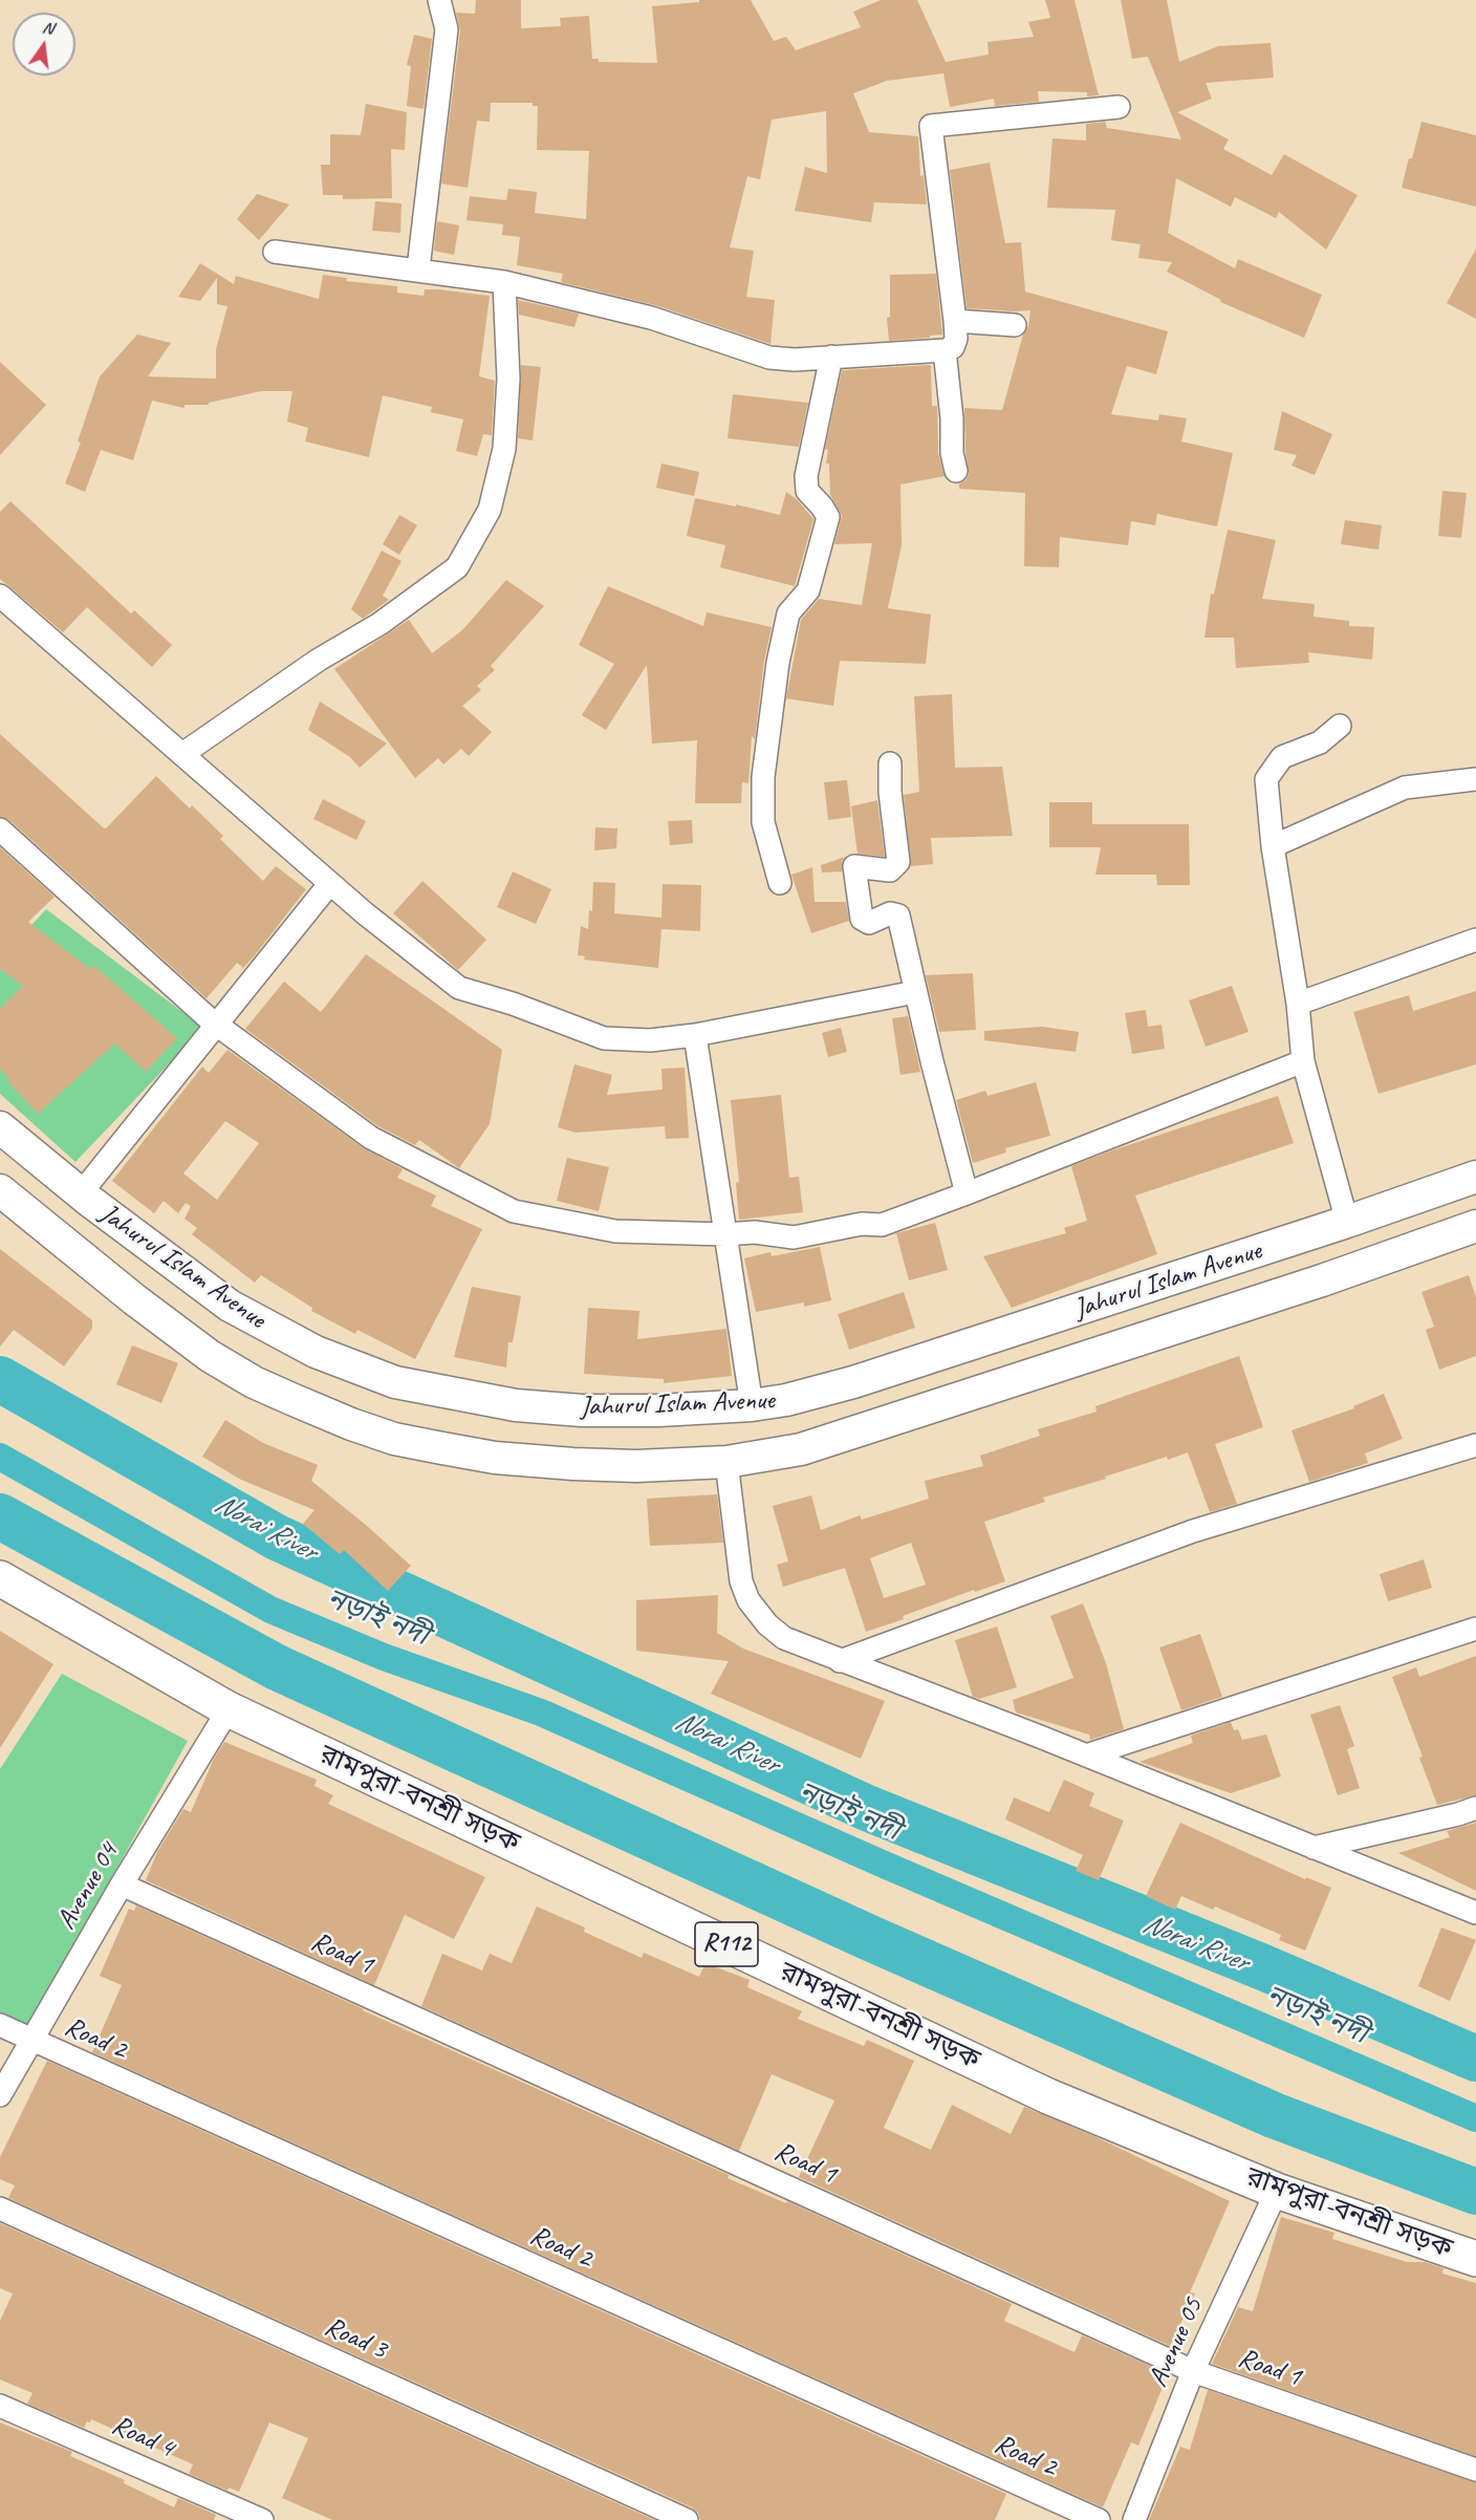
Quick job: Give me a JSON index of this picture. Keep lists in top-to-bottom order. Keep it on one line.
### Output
{"streets":{"main road":["রামপুরা-বনশ্রী সড়ক","R112"],"street":["Jahurul Islam Avenue","Avenue 04","Road 1","Road 2","Road 3","Avenue 05","Road 4"]},"crossings":[["রামপুরা-বনশ্রী সড়ক","Avenue 04"],["রামপুরা-বনশ্রী সড়ক","Avenue 05"],["Avenue 04","Road 1"],["Avenue 04","Road 2"],["Road 1","Avenue 05"]],"water":["Norai River","নড়াই নদী"],"north":"top"}
